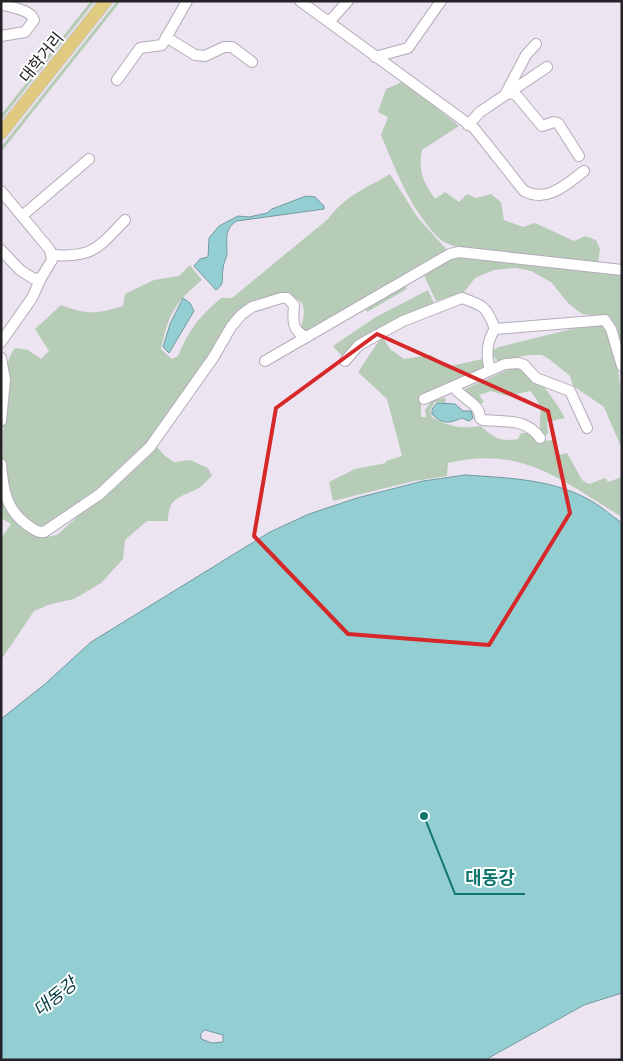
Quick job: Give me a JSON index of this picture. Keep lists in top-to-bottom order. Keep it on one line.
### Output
{"streets":{"main road":["대학거리"]},"water":["대동강"],"places":["대동강"]}
